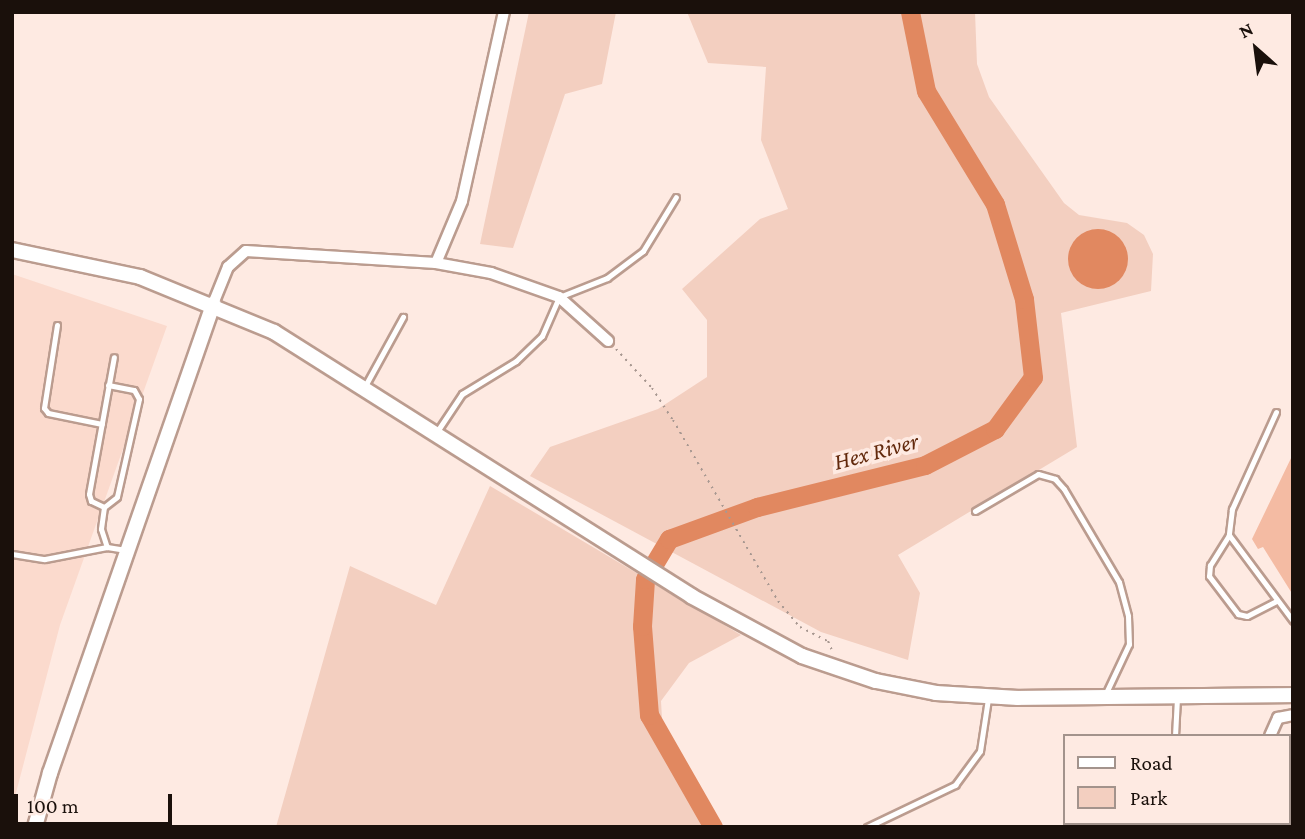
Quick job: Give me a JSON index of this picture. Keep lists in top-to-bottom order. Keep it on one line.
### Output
{"water":["Hex River"],"legend":["Road","Park"],"scale_bar":"100 m","north":"top left"}
